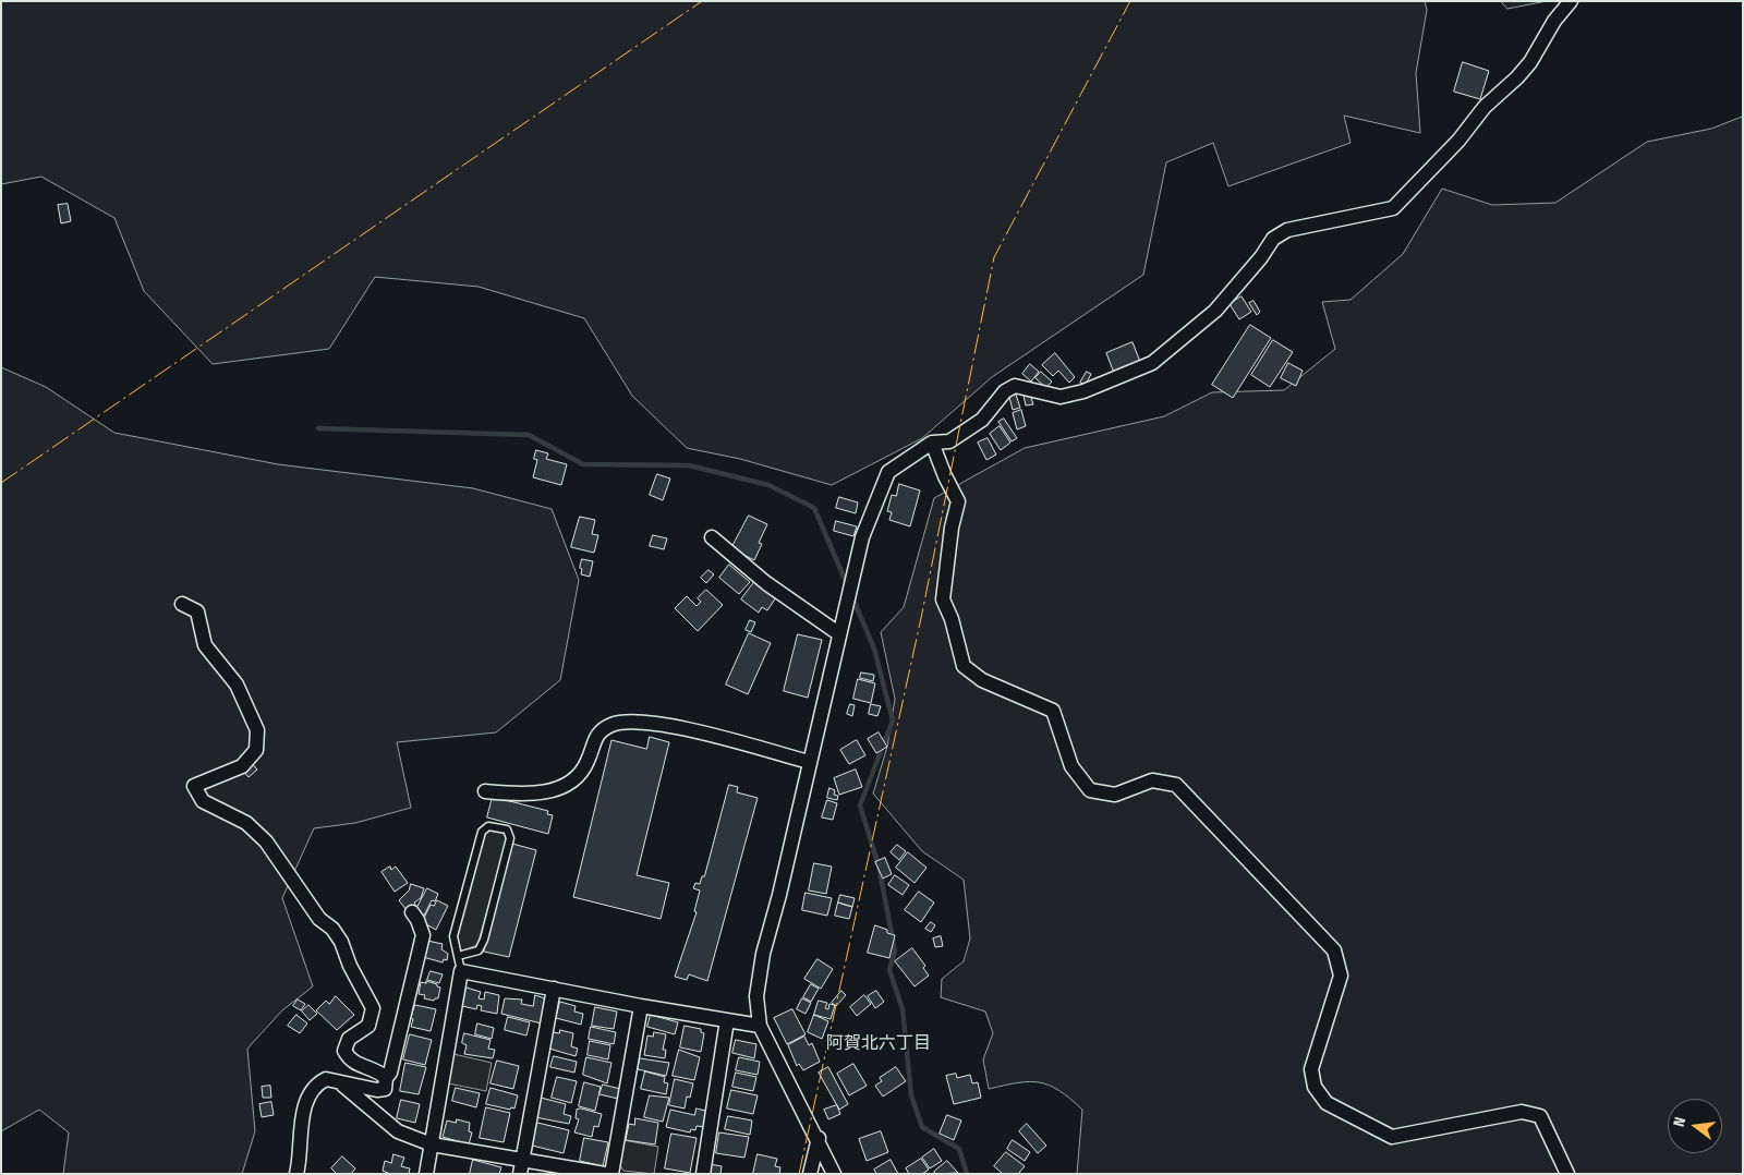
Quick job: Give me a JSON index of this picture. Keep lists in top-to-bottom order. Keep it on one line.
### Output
{"districts":["阿賀北六丁目"],"north":"left"}
